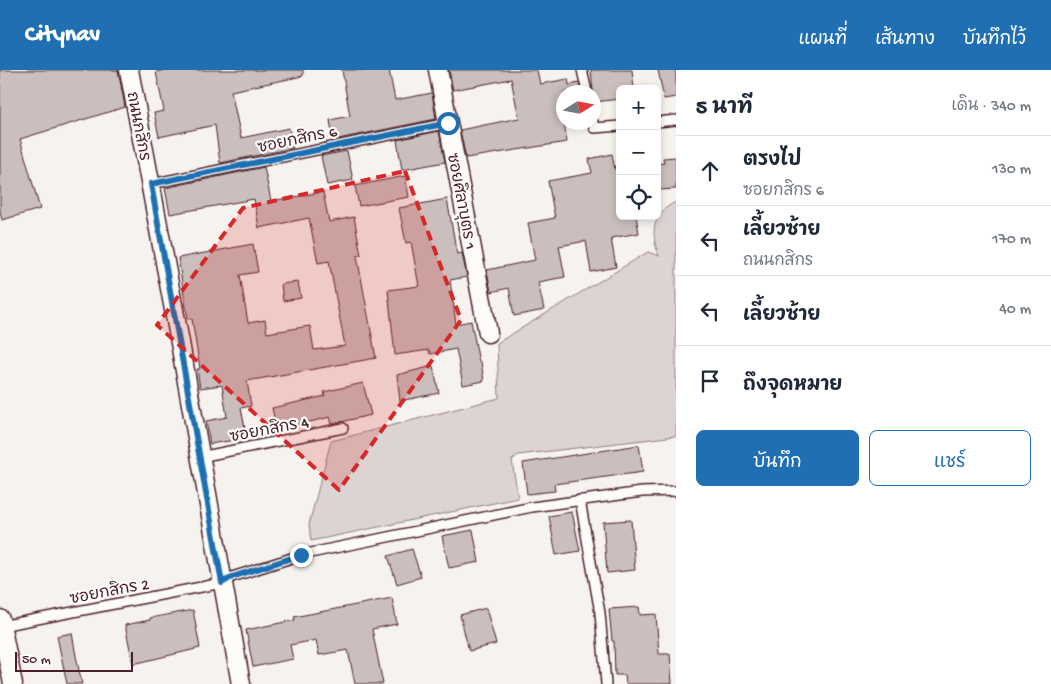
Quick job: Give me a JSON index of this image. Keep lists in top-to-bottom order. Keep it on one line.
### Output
{"streets":{"street":["ถนนกสิกร","ซอยศิลาบุตร 1"],"lane":["ซอยกสิกร 6","ซอยกสิกร 4","ซอยกสิกร 2"]},"crossings":[["ถนนกสิกร","ซอยกสิกร 6"],["ถนนกสิกร","ซอยกสิกร 4"],["ถนนกสิกร","ซอยกสิกร 2"],["ซอยกสิกร 6","ซอยศิลาบุตร 1"]],"scale_bar":"50 m","north":"right","page":{"header":"Citynav","nav":["แผนที่","เส้นทาง","บันทึกไว้"],"heading":["5 นาที","เดิน · 340 m"],"map_buttons":["+","−"],"list":[["ตรงไป","ซอยกสิกร 6","130 m"],["เลี้ยวซ้าย","ถนนกสิกร","170 m"],["เลี้ยวซ้าย","40 m"],"ถึงจุดหมาย"],"buttons":["บันทึก","แชร์"],"scale":"50 m"}}
